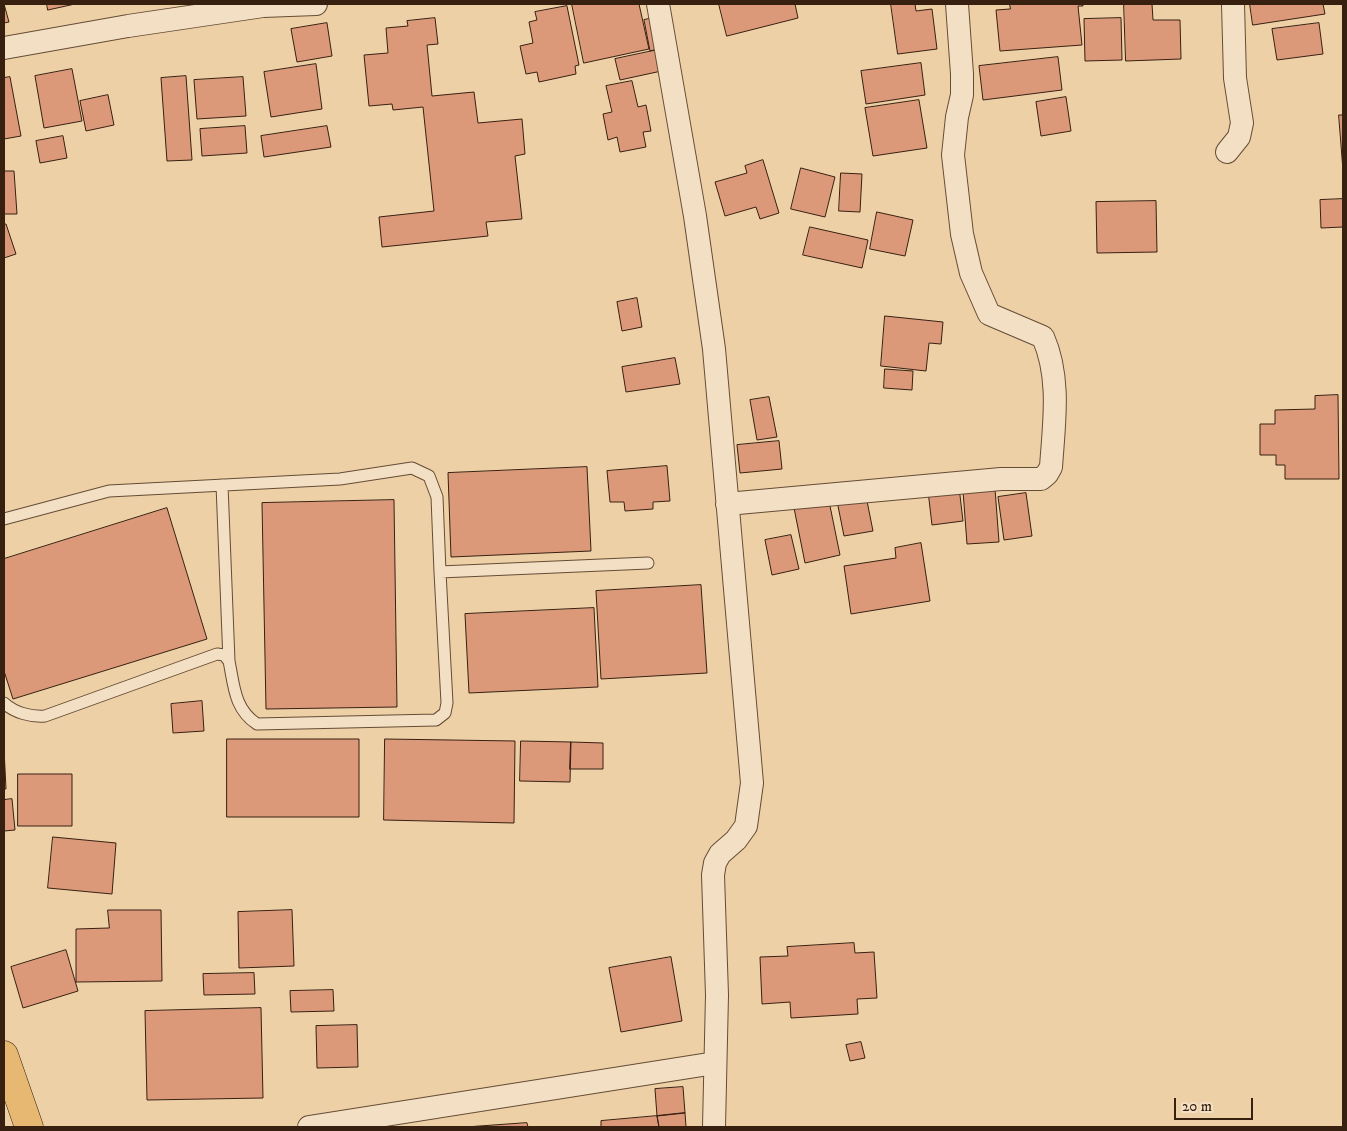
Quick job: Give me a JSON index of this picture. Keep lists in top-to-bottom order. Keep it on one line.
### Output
{"scale_bar":"20 m"}
